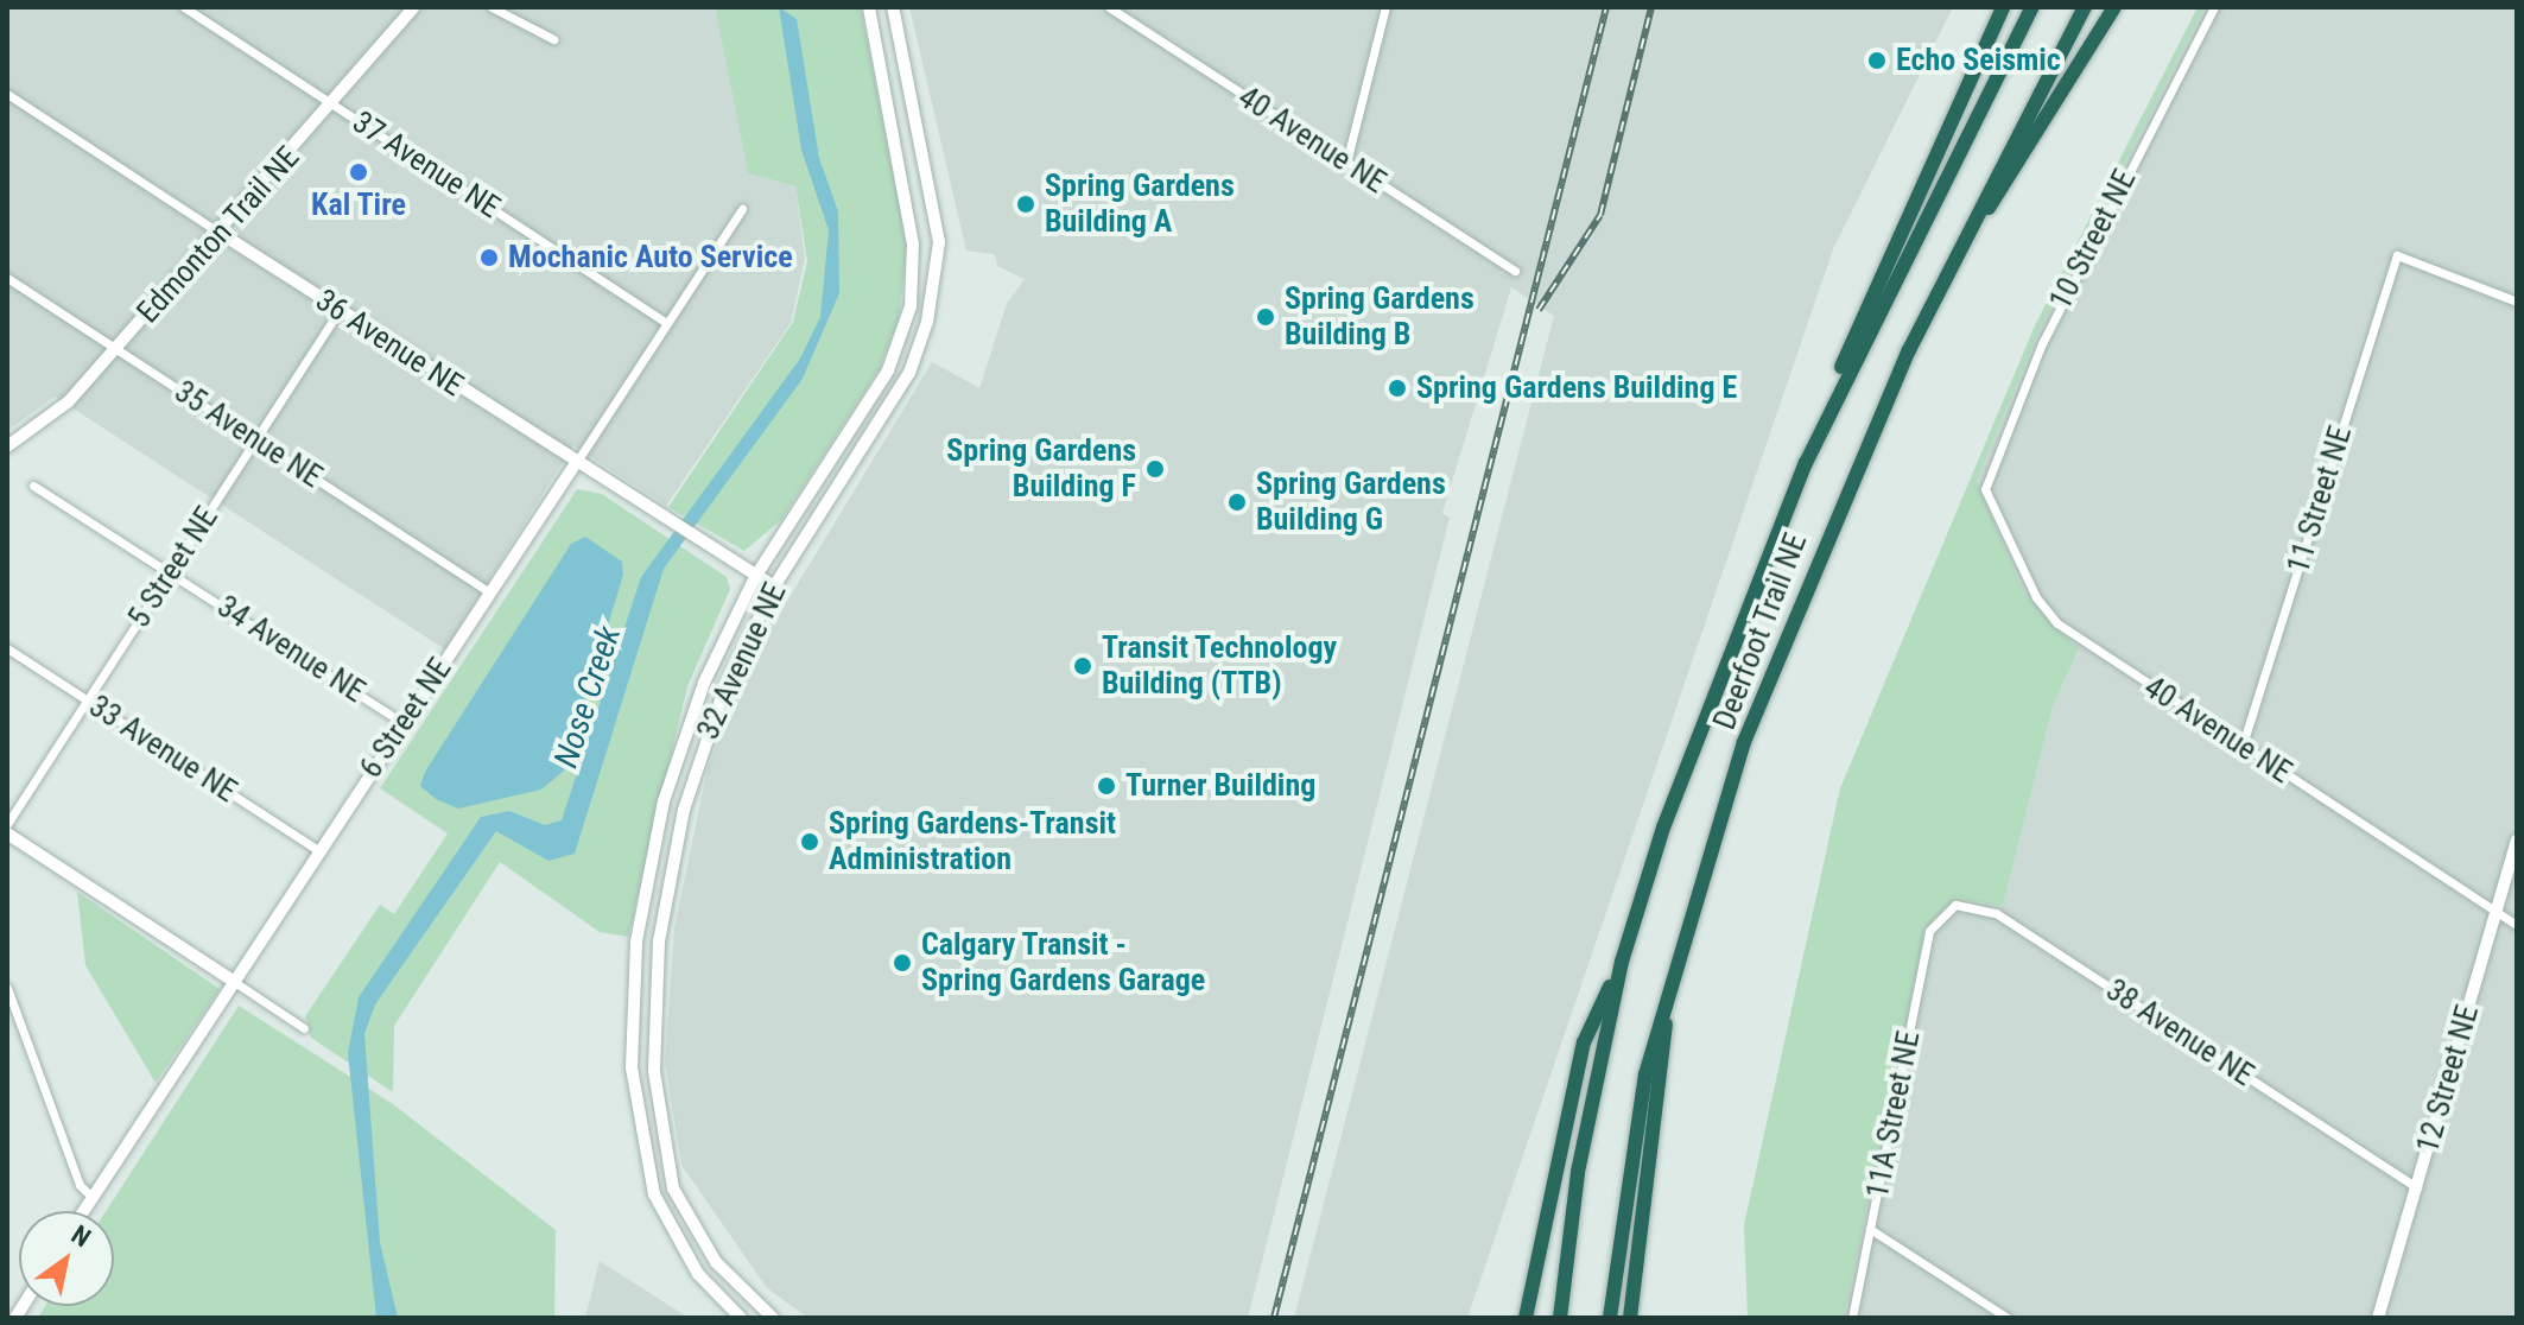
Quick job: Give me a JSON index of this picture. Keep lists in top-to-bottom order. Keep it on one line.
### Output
{"streets":{"highway":["Deerfoot Trail NE"],"main road":["Edmonton Trail NE","36 Avenue NE","32 Avenue NE","6 Street NE","12 Street NE"],"street":["40 Avenue NE","37 Avenue NE","10 Street NE","35 Avenue NE","11 Street NE","5 Street NE","34 Avenue NE","33 Avenue NE","38 Avenue NE","11A Street NE"]},"crossings":[["40 Avenue NE","10 Street NE"],["40 Avenue NE","11 Street NE"],["40 Avenue NE","12 Street NE"],["37 Avenue NE","Edmonton Trail NE"],["37 Avenue NE","6 Street NE"],["Edmonton Trail NE","36 Avenue NE"],["Edmonton Trail NE","35 Avenue NE"],["36 Avenue NE","5 Street NE"],["36 Avenue NE","32 Avenue NE"],["36 Avenue NE","6 Street NE"],["35 Avenue NE","5 Street NE"],["35 Avenue NE","6 Street NE"],["5 Street NE","34 Avenue NE"],["5 Street NE","33 Avenue NE"],["34 Avenue NE","6 Street NE"],["6 Street NE","33 Avenue NE"],["38 Avenue NE","12 Street NE"],["38 Avenue NE","11A Street NE"]],"water":["Nose Creek"],"places":["Echo Seismic","Kal Tire","Spring Gardens Building A","Mochanic Auto Service","Spring Gardens Building B","Spring Gardens Building E","Spring Gardens Building F","Spring Gardens Building G","Transit Technology Building (TTB)","Turner Building","Spring Gardens-Transit Administration","Calgary Transit - Spring Gardens Garage"],"north":"top right"}
